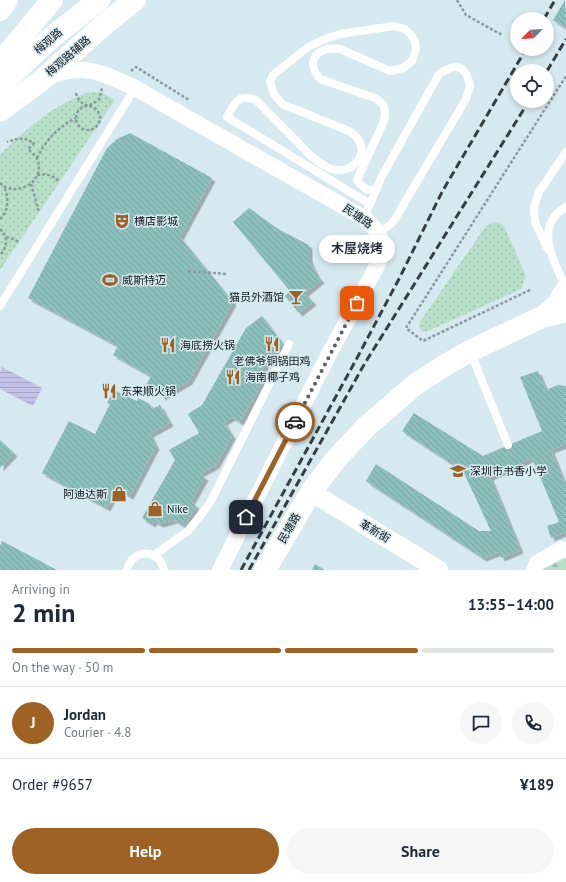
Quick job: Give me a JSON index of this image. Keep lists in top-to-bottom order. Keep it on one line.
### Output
{"streets":{"main road":["梅观路","梅观路辅路","民塘路"],"street":["革新街"]},"crossings":[["梅观路辅路","民塘路"],["民塘路","革新街"]],"places":{"theatre":["横店影城"],"sports":["威斯特迈"],"bar":["猫员外酒馆"],"other":["木屋烧烤"],"restaurant":["老佛爷铜锅田鸡","海底捞火锅","海南椰子鸡","东来顺火锅"],"school or university":["深圳市书香小学"],"shop":["阿迪达斯","Nike"]},"north":"bottom left","page":{"bubble":"木屋烧烤","heading":["2 min","Arriving in","13:55–14:00"],"panel":["Jordan","Courier · 4.8","Order #9657","¥189"],"bar":"On the way · 50 m","round":"J","buttons":["Help","Share"]}}
